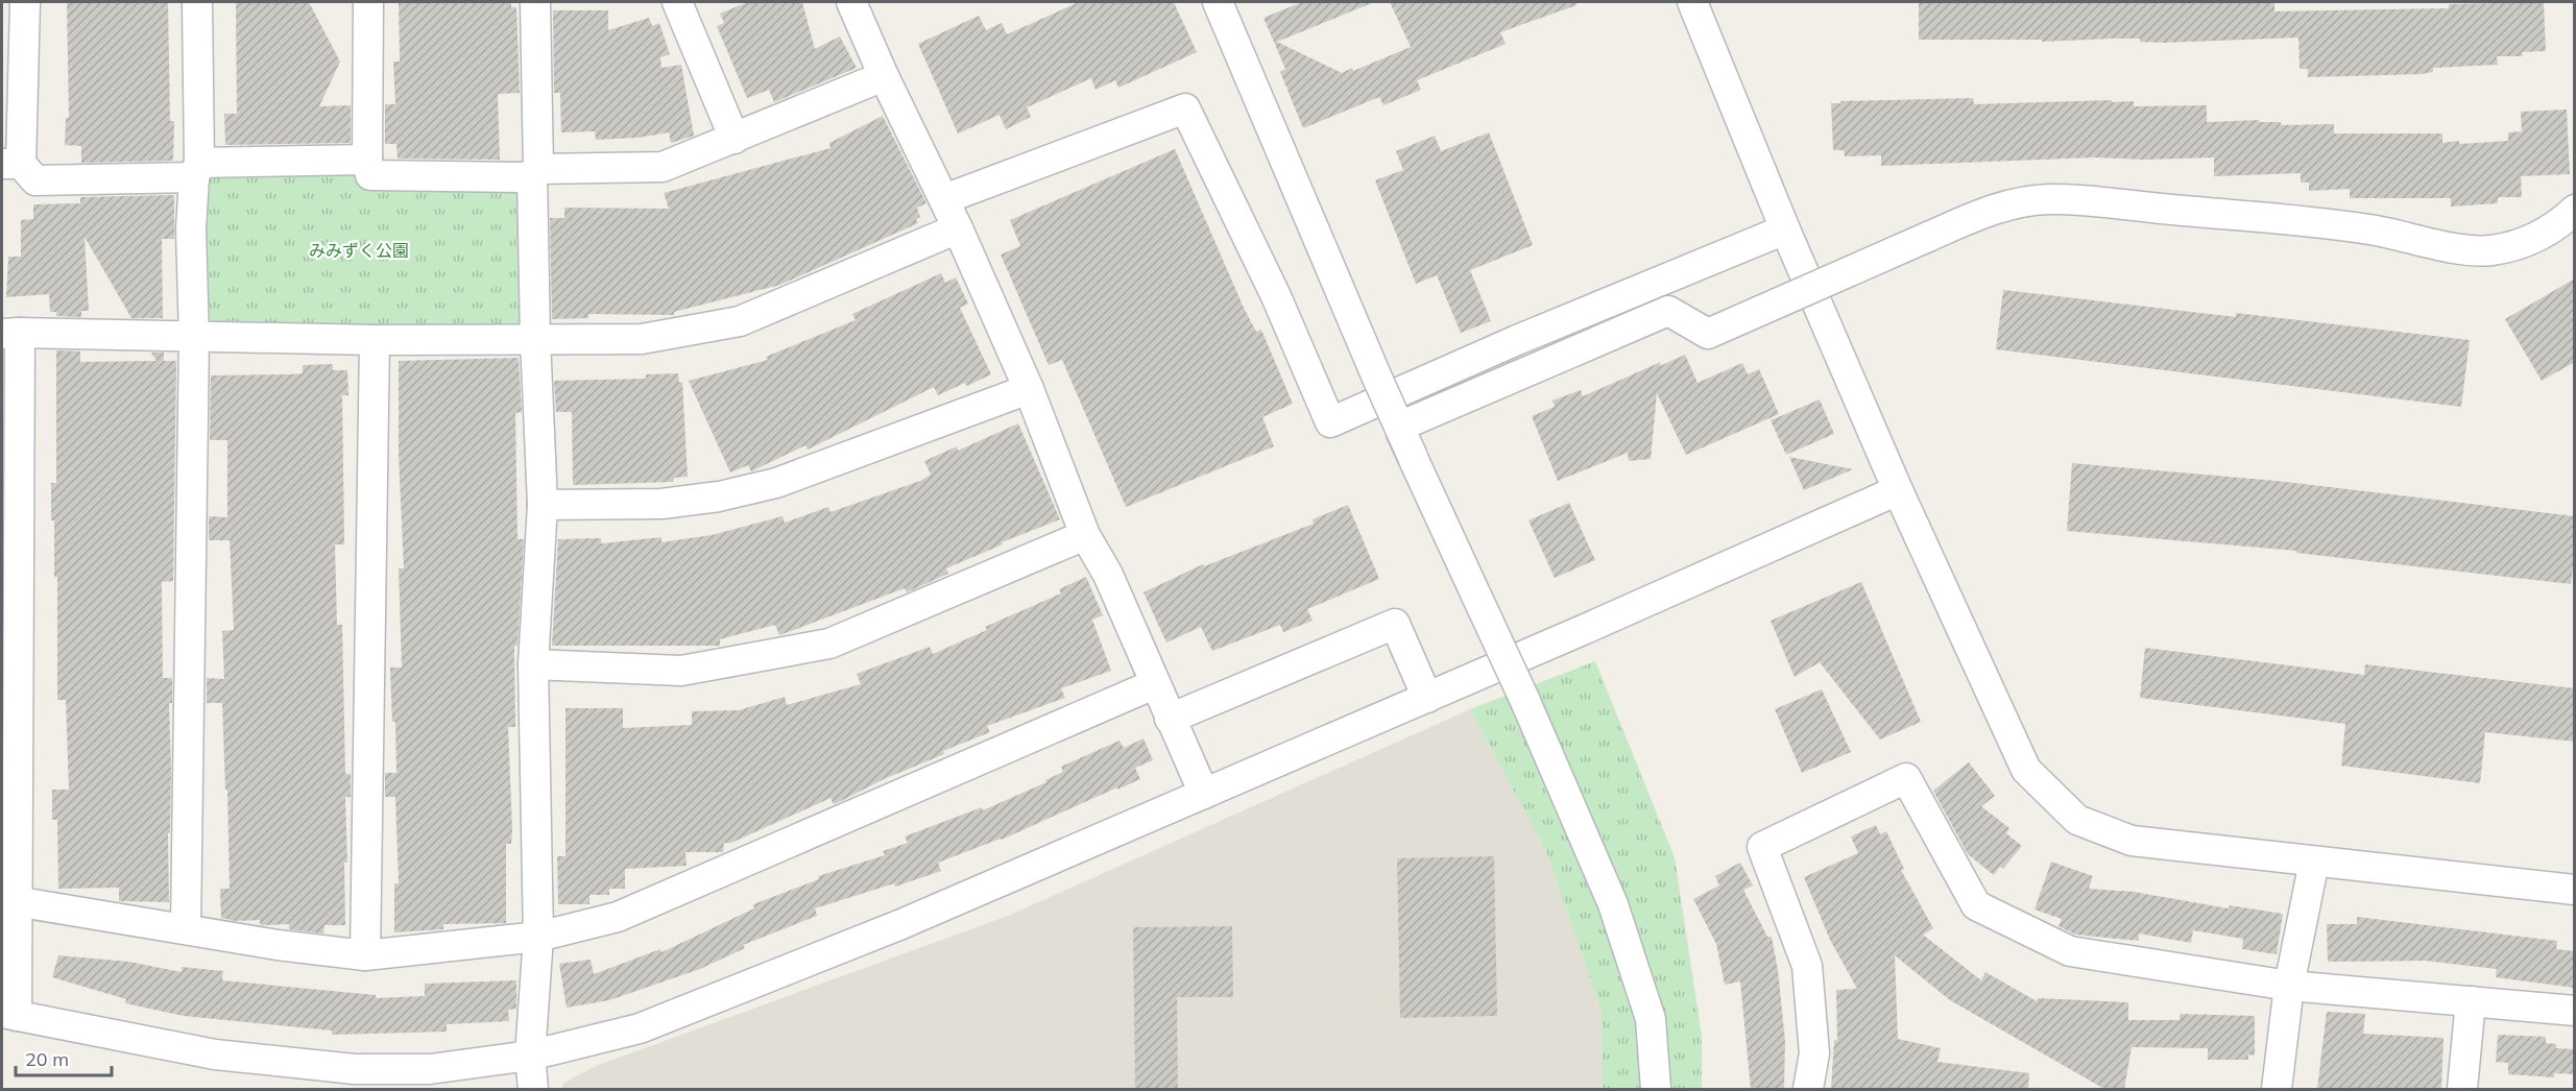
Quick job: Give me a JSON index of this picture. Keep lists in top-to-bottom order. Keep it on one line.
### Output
{"parks":["みみずく公園"],"scale_bar":"20 m"}
